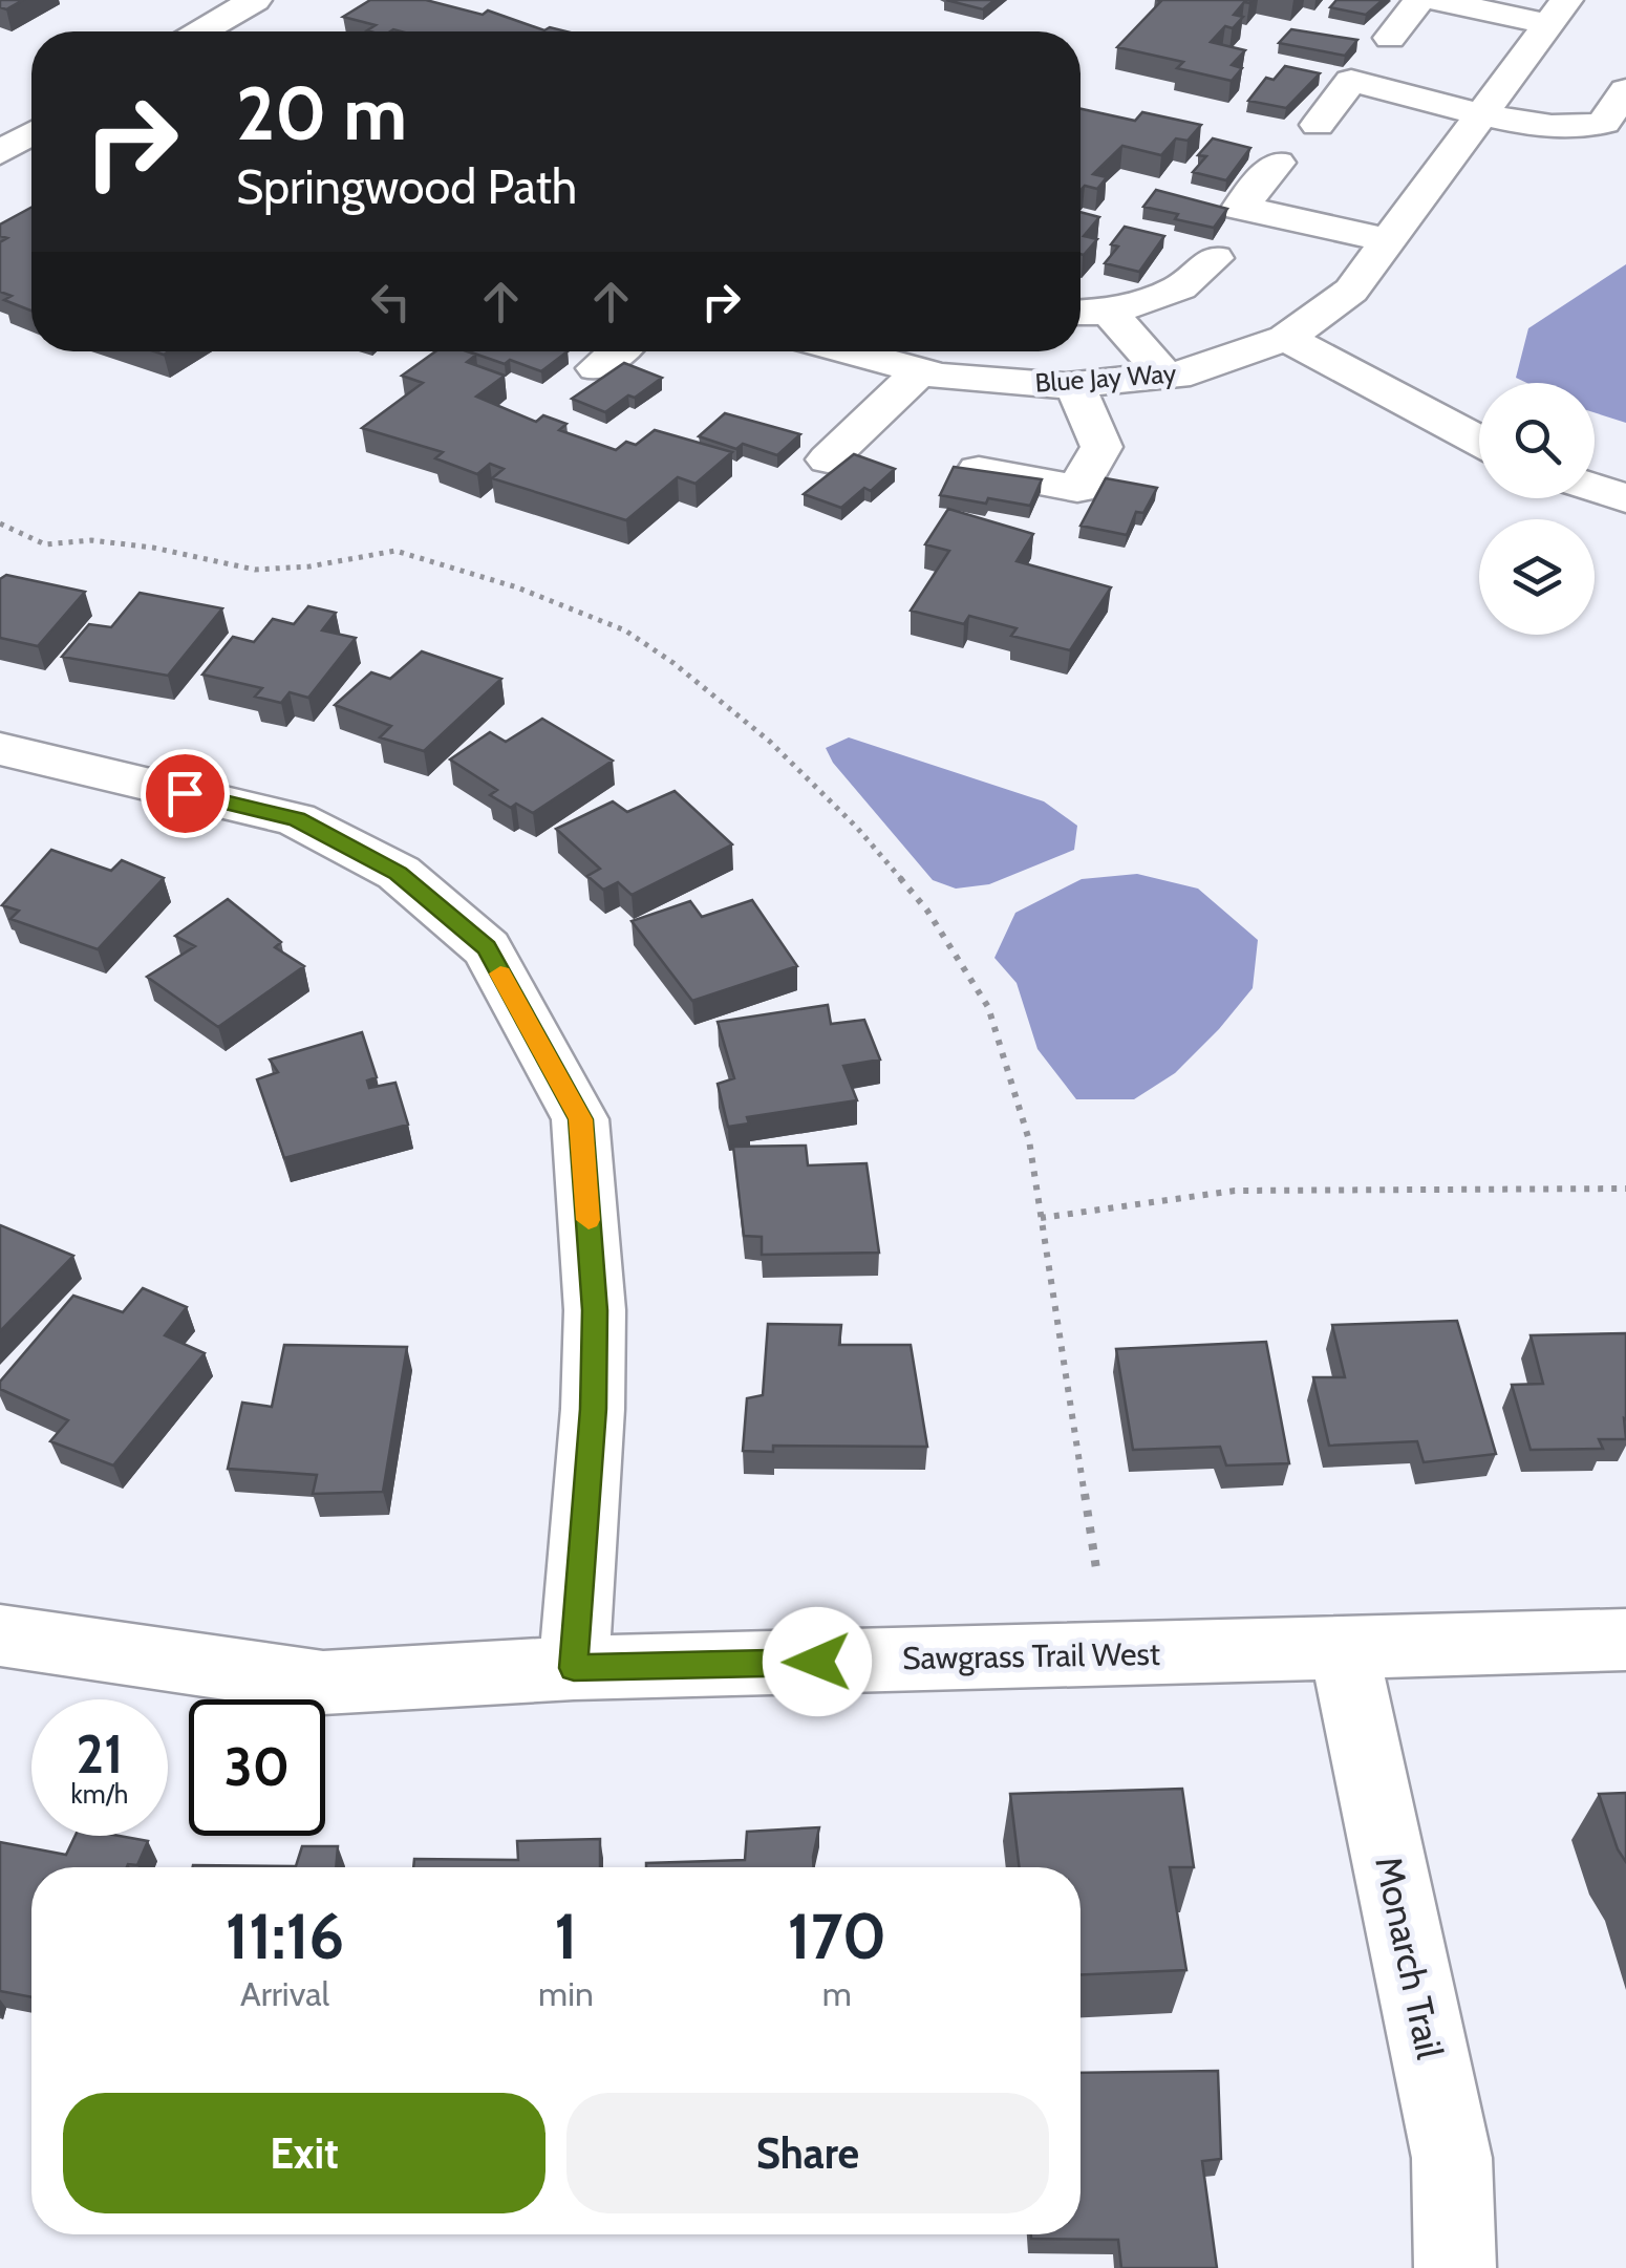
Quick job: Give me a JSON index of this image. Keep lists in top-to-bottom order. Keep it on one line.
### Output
{"streets":{"street":["Blue Jay Way","Sawgrass Trail West","Monarch Trail"]},"crossings":[["Sawgrass Trail West","Monarch Trail"]],"page":{"turn":["20 m","Springwood Path"],"speed":"21 km/h","limit":"30","eta":["11:16","Arrival","1","min","170","m"],"buttons":["Exit","Share"]}}
